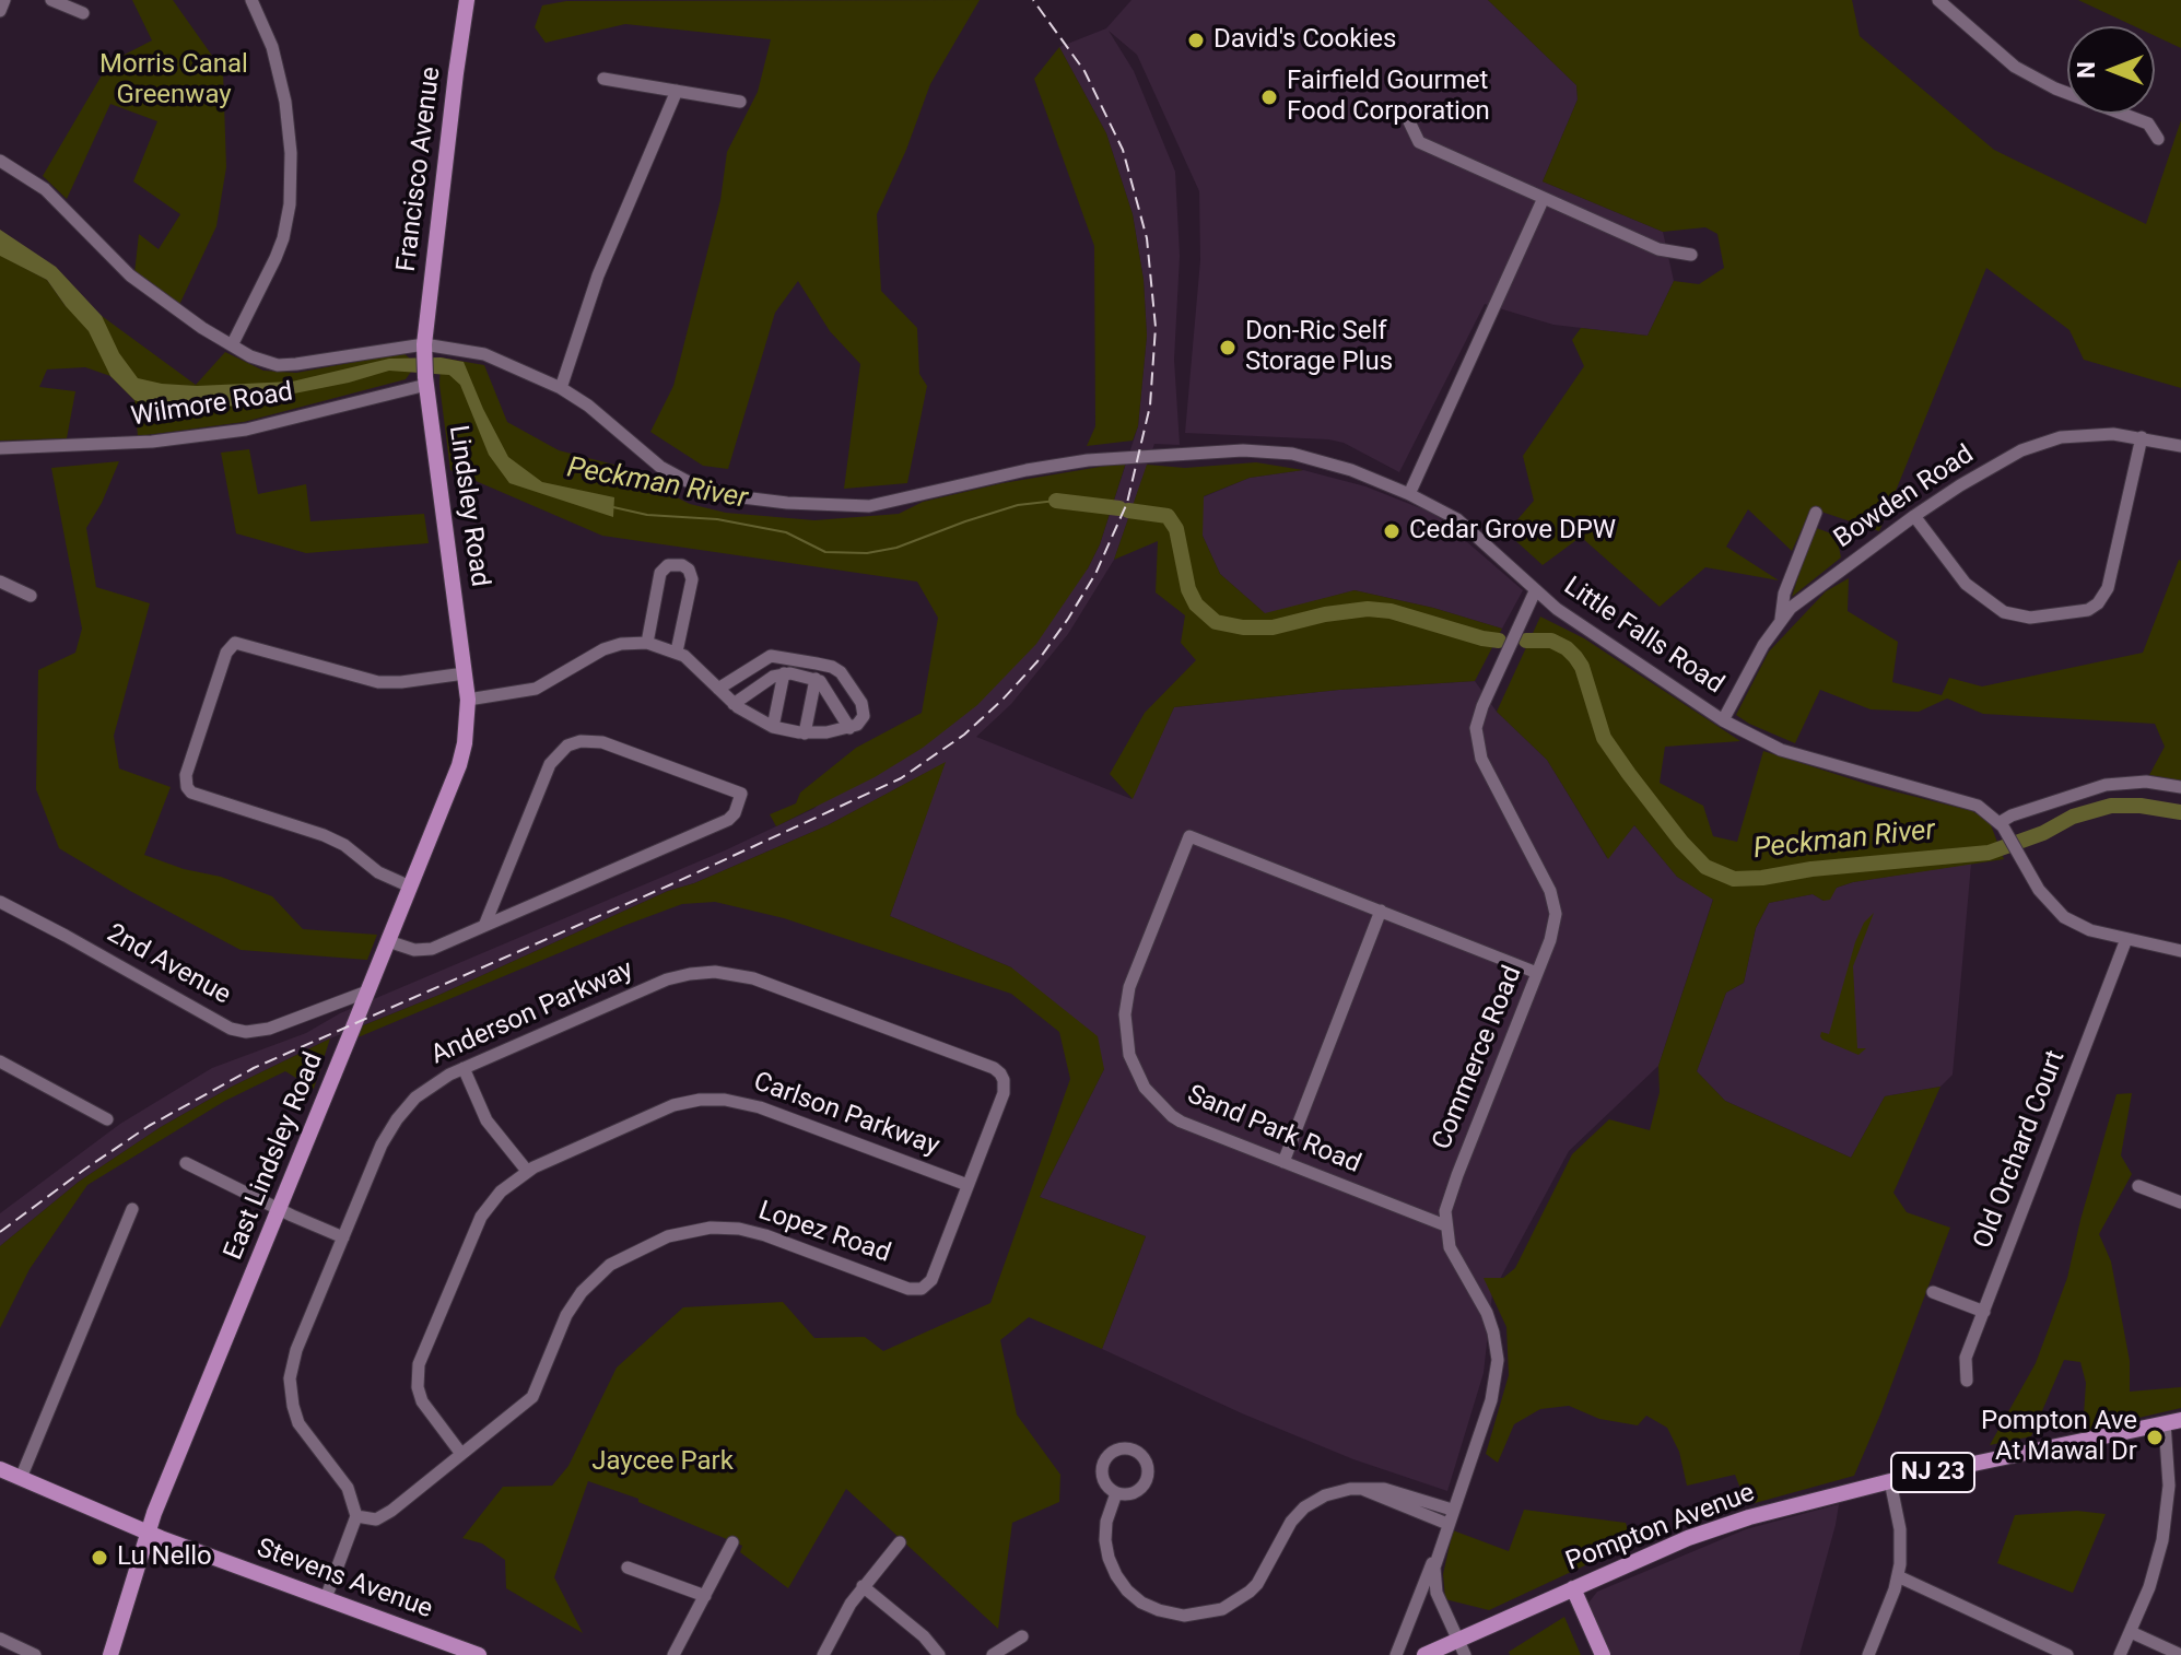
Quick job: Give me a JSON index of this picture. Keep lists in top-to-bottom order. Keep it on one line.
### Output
{"streets":{"main road":["Francisco Avenue","Lindsley Road","East Lindsley Road","NJ 23","Pompton Avenue","Stevens Avenue"],"street":["Wilmore Road","Bowden Road","Little Falls Road","2nd Avenue","Anderson Parkway","Commerce Road","Carlson Parkway","Sand Park Road","Old Orchard Court","Lopez Road"]},"crossings":[["Francisco Avenue","Lindsley Road"],["Francisco Avenue","Little Falls Road"],["Wilmore Road","Lindsley Road"],["Bowden Road","Little Falls Road"],["Lindsley Road","Little Falls Road"],["Lindsley Road","East Lindsley Road"],["Little Falls Road","Commerce Road"],["2nd Avenue","East Lindsley Road"],["Anderson Parkway","Carlson Parkway"],["Anderson Parkway","Lopez Road"],["Commerce Road","Sand Park Road"],["Commerce Road","Pompton Avenue"],["Carlson Parkway","Lopez Road"],["East Lindsley Road","Stevens Avenue"]],"water":["Peckman River"],"parks":["Morris Canal Greenway","Jaycee Park"],"places":["David's Cookies","Fairfield Gourmet Food Corporation","Don-Ric Self Storage Plus","Cedar Grove DPW","Pompton Ave At Mawal Dr","Lu Nello"],"north":"left"}
